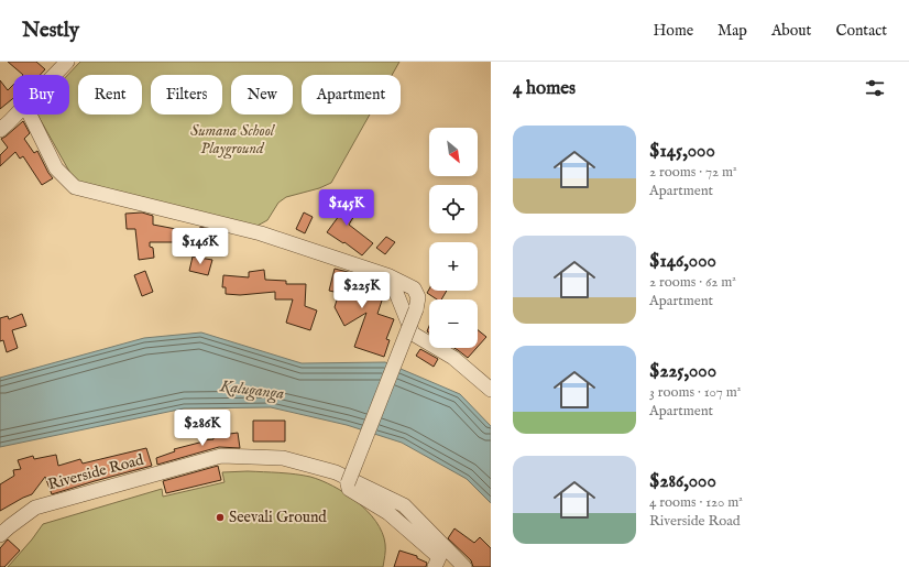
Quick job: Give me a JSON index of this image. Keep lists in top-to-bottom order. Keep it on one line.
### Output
{"streets":{"street":["Riverside Road"]},"water":["Kaluganga"],"parks":["Sumana School Playground"],"places":["Seevali Ground"],"north":"bottom right","page":{"header":"Nestly","nav":["Home","Map","About","Contact"],"heading":"4 homes","chip":["Buy","Rent","Filters","New","Apartment"],"list":[{"name":"$145,000","note":"2 rooms · 72 m² · Apartment"},{"name":"$146,000","note":"2 rooms · 62 m² · Apartment"},{"name":"$225,000","note":"3 rooms · 107 m² · Apartment"},{"name":"$286,000","note":"4 rooms · 120 m² · Riverside Road"}],"map_buttons":["+","−"],"price":["$145K","$146K","$225K","$286K"]}}
